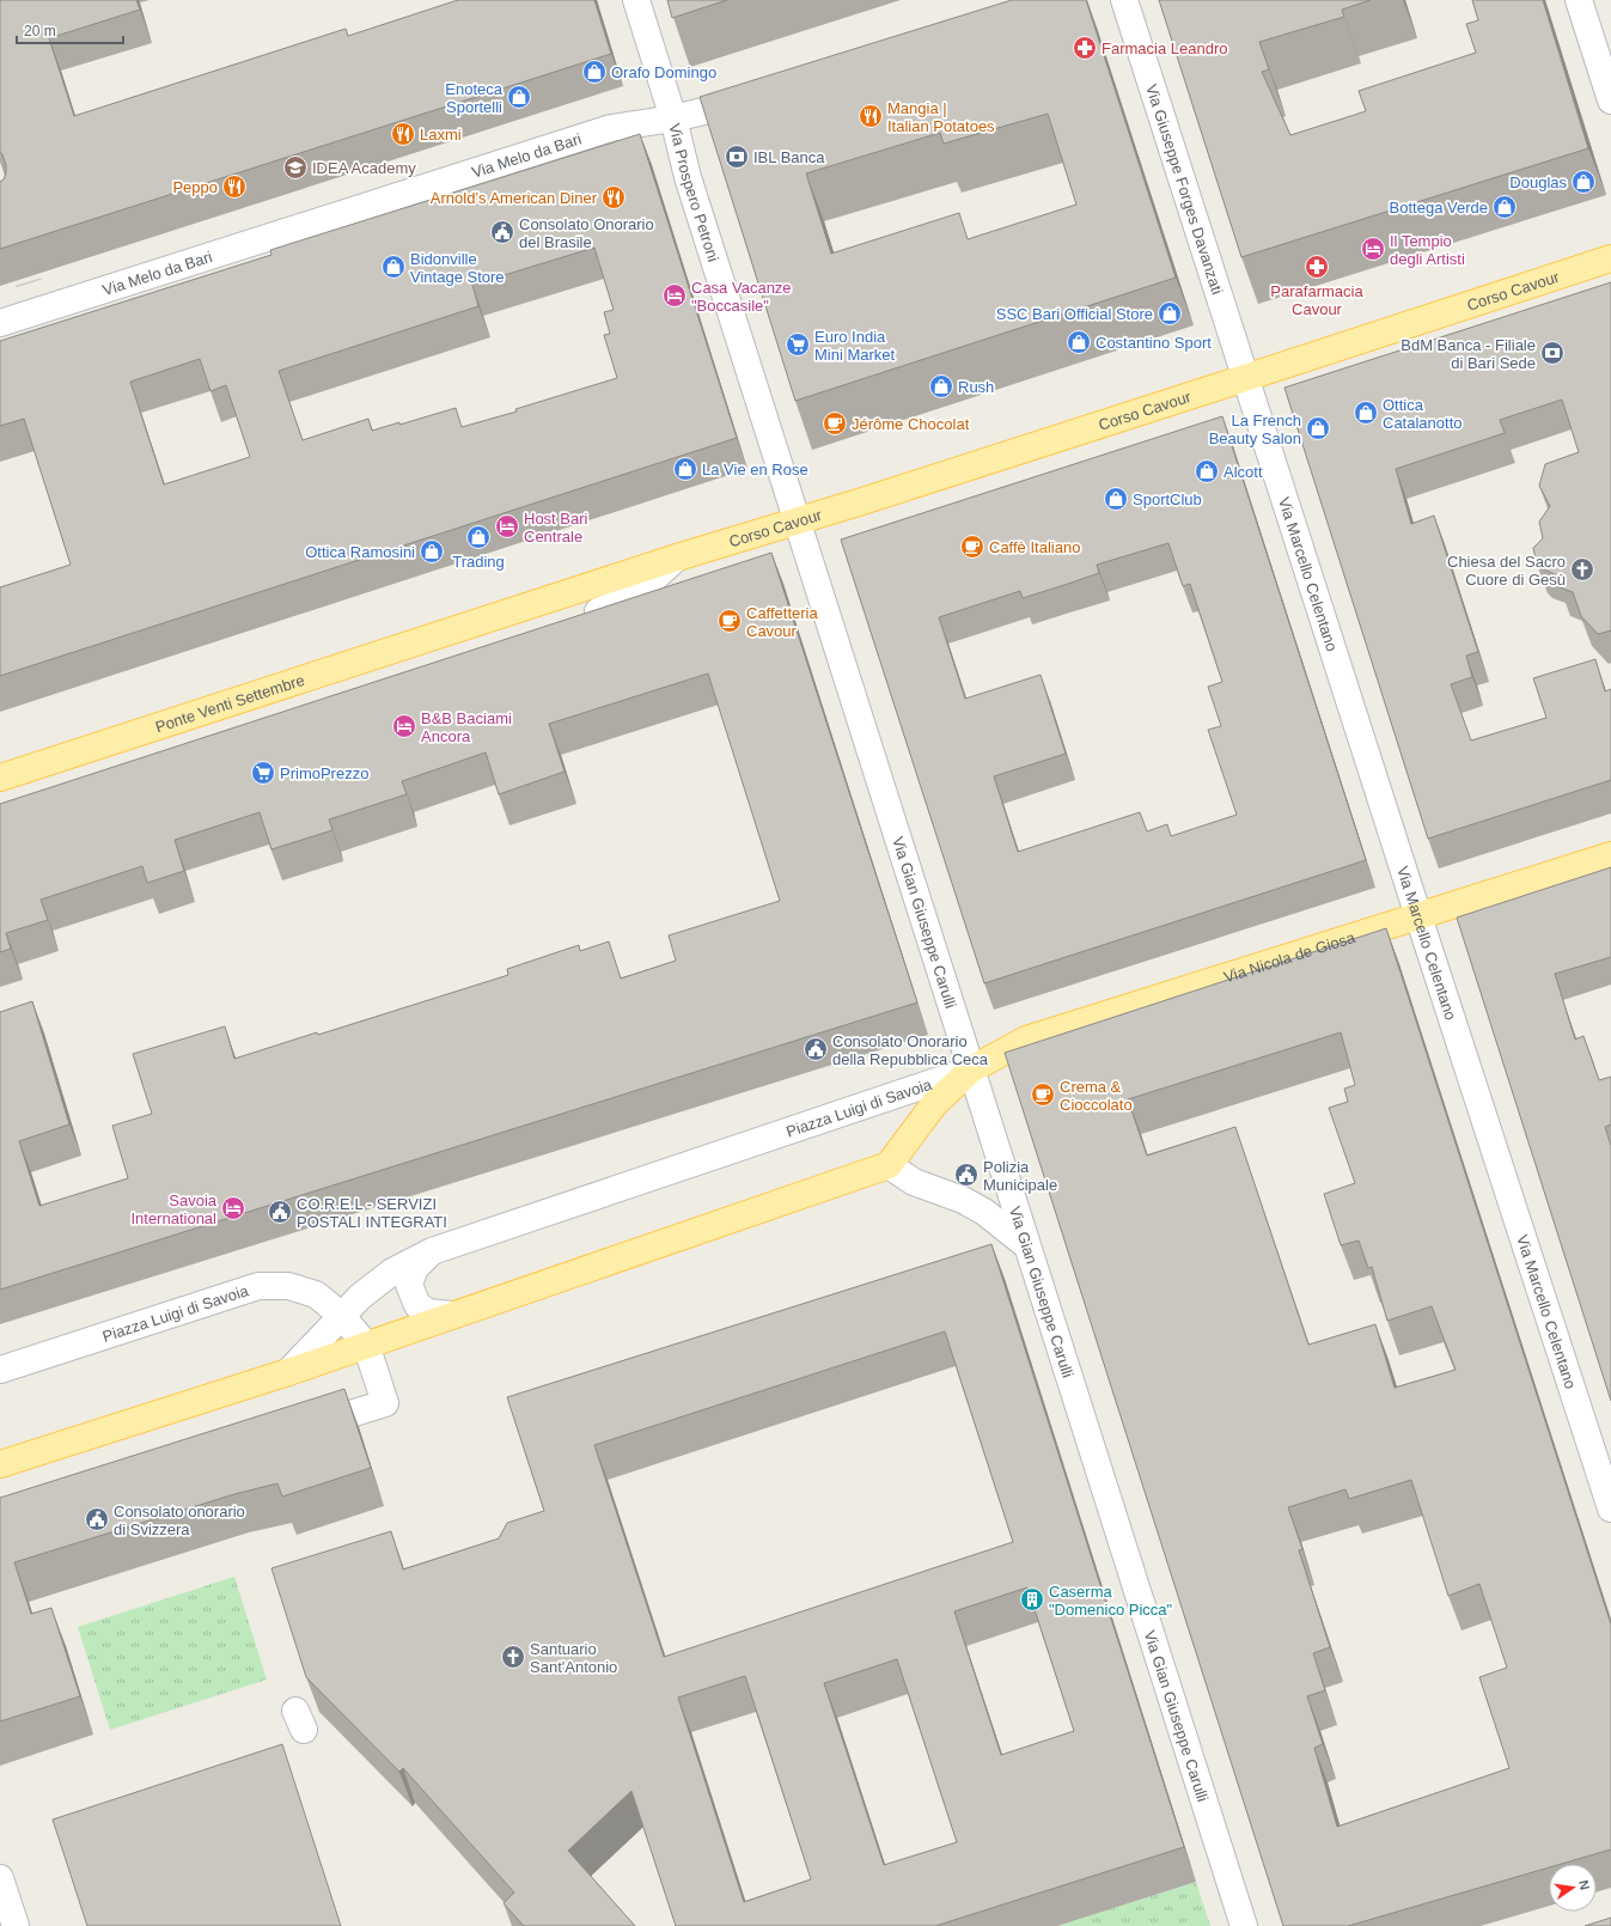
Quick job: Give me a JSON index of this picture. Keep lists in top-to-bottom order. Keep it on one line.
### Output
{"streets":{"main road":["Corso Cavour","Ponte Venti Settembre","Via Nicola de Giosa","Piazza Luigi di Savoia"],"street":["Via Melo da Bari","Via Giuseppe Forges Davanzati","Via Prospero Petroni","Via Marcello Celentano","Via Gian Giuseppe Carulli"]},"crossings":[["Via Melo da Bari","Via Prospero Petroni"],["Via Giuseppe Forges Davanzati","Corso Cavour"],["Via Giuseppe Forges Davanzati","Via Marcello Celentano"],["Via Prospero Petroni","Corso Cavour"],["Via Prospero Petroni","Via Gian Giuseppe Carulli"],["Corso Cavour","Via Marcello Celentano"],["Corso Cavour","Ponte Venti Settembre"],["Corso Cavour","Via Gian Giuseppe Carulli"],["Via Marcello Celentano","Via Nicola de Giosa"],["Via Gian Giuseppe Carulli","Via Nicola de Giosa"],["Via Gian Giuseppe Carulli","Piazza Luigi di Savoia"],["Via Nicola de Giosa","Piazza Luigi di Savoia"]],"places":{"pharmacy":["Farmacia Leandro","Parafarmacia Cavour"],"shop":["Orafo Domingo","Enoteca Sportelli","Douglas","Bottega Verde","Bidonville Vintage Store","SSC Bari Official Store","Costantino Sport","Rush","Ottica Catalanotto","La French Beauty Salon","La Vie en Rose","Alcott","SportClub","Trading","Ottica Ramosini"],"restaurant":["Mangia | Italian Potatoes","Laxmi","Peppo","Arnold’s American Diner"],"bank":["IBL Banca","BdM Banca - Filiale di Bari Sede"],"school or university":["IDEA Academy"],"public building":["Consolato Onorario del Brasile","Consolato Onorario della Repubblica Ceca","Polizia Municipale","CO.R.E.L - SERVIZI POSTALI INTEGRATI","Consolato onorario di Svizzera"],"hotel":["Il Tempio degli Artisti","Casa Vacanze \"Boccasile\"","Host Bari Centrale","B&B Baciami Ancora","Savoia International"],"supermarket":["Euro India Mini Market","PrimoPrezzo"],"cafe":["Jérôme Chocolat","Caffè Italiano","Caffetteria Cavour","Crema & Cioccolato"],"church":["Chiesa del Sacro Cuore di Gesù","Santuario Sant'Antonio"],"building":["Caserma \"Domenico Picca\""]},"scale_bar":"20 m","north":"right"}
